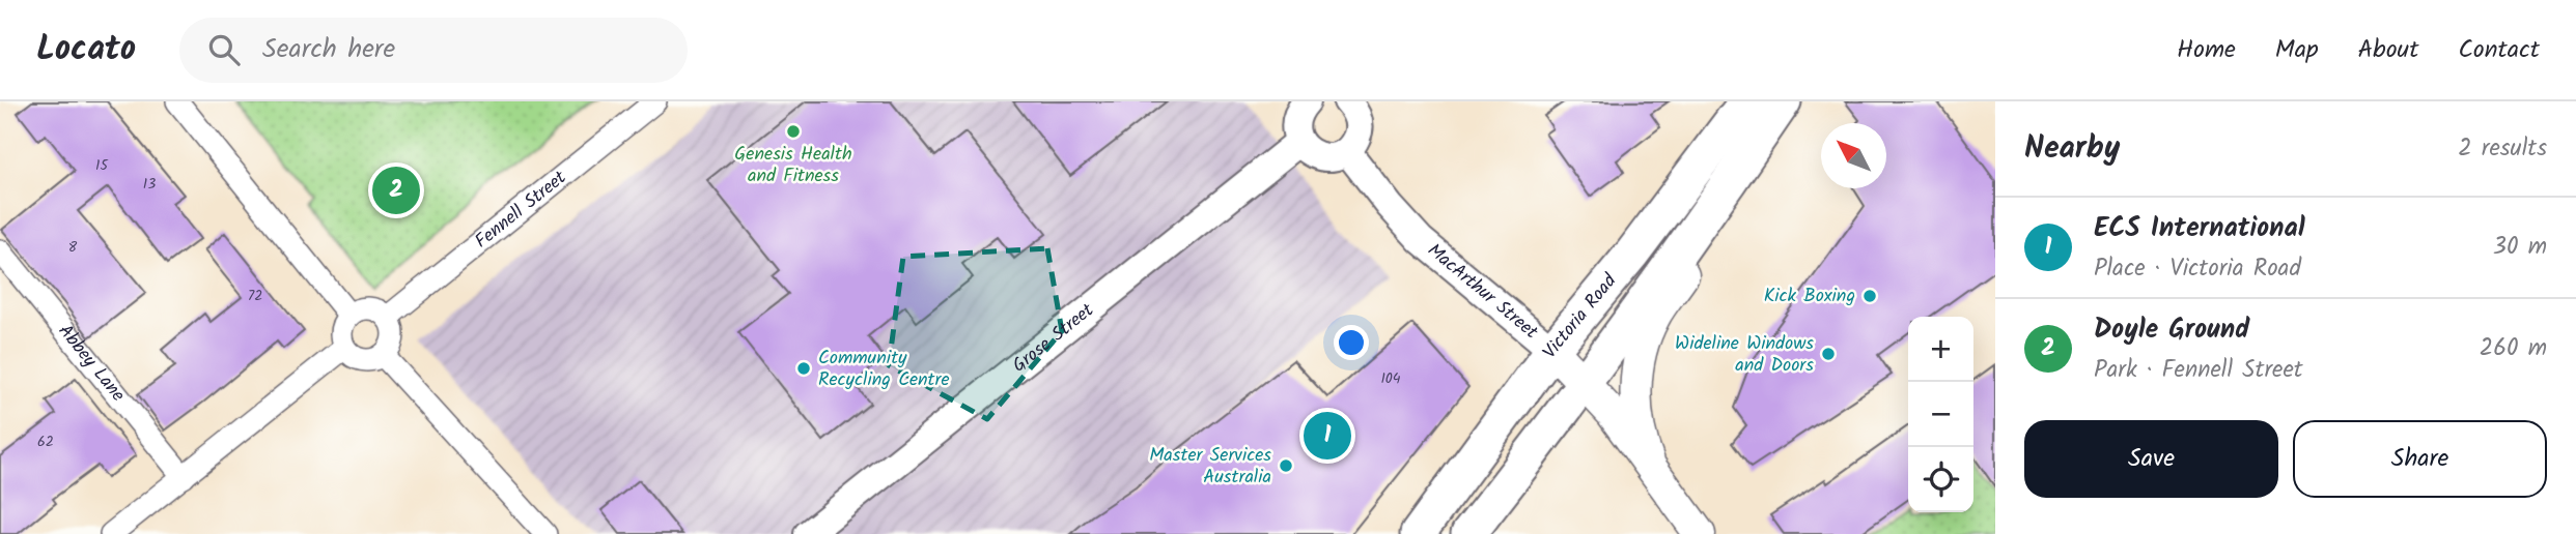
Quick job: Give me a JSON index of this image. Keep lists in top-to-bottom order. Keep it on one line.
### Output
{"streets":{"main road":["MacArthur Street","Victoria Road"],"street":["Fennell Street","Grose Street","Abbey Lane"]},"crossings":[["MacArthur Street","Victoria Road"]],"places":["Genesis Health and Fitness","Kick Boxing","Wideline Windows and Doors","Community Recycling Centre","Master Services Australia"],"house_numbers":["15","13","8","72","104","62"],"north":"top left","page":{"header":"Locato","search":"Search here","nav":["Home","Map","About","Contact"],"heading":["Nearby","2 results"],"pins":["2","1"],"list":[{"mark":"1","name":"ECS International","note":"Place · Victoria Road","value":"30 m"},{"mark":"2","name":"Doyle Ground","note":"Park · Fennell Street","value":"260 m"}],"map_buttons":["+","−"],"buttons":["Save","Share"]}}
